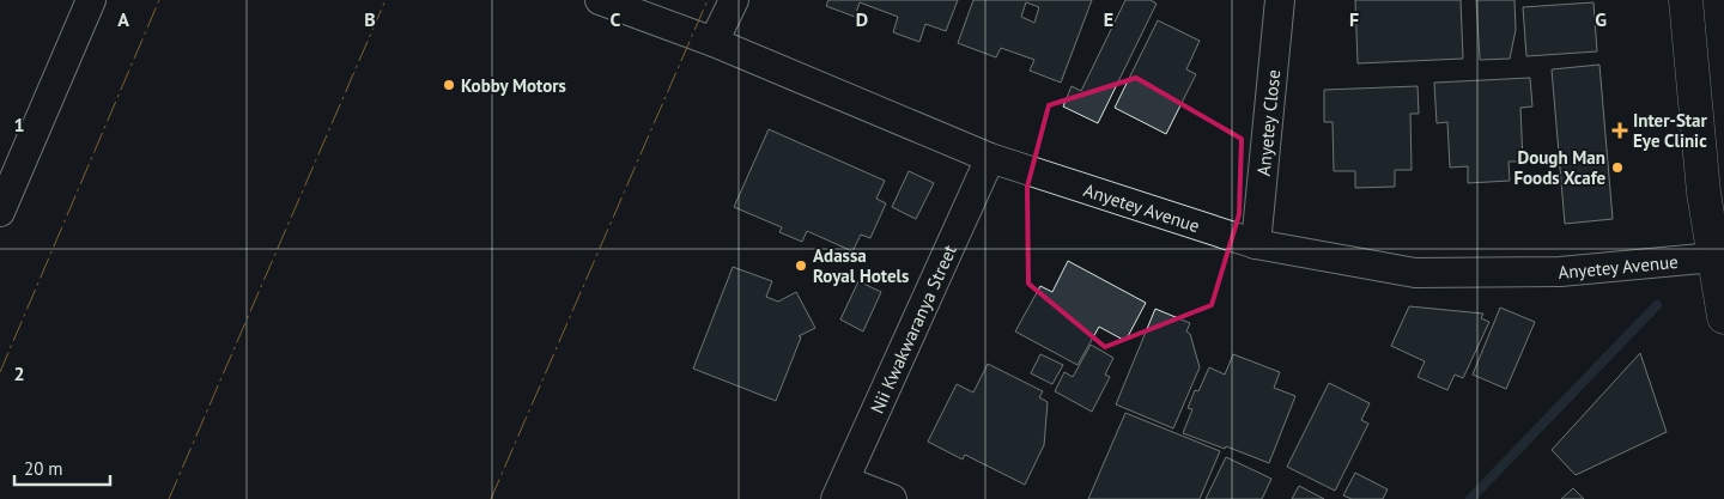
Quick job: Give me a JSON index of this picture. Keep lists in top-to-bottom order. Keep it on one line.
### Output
{"streets":{"street":["Anyetey Close","Anyetey Avenue","Nii Kwakwaranya Street"]},"crossings":[["Anyetey Close","Anyetey Avenue"],["Anyetey Avenue","Nii Kwakwaranya Street"]],"places":{"other":["Kobby Motors","Dough Man Foods Xcafe","Adassa Royal Hotels"],"health":["Inter-Star Eye Clinic"]},"scale_bar":"20 m","grid":{"columns":["A","B","C","D","E","F","G"],"rows":["1","2"]}}
